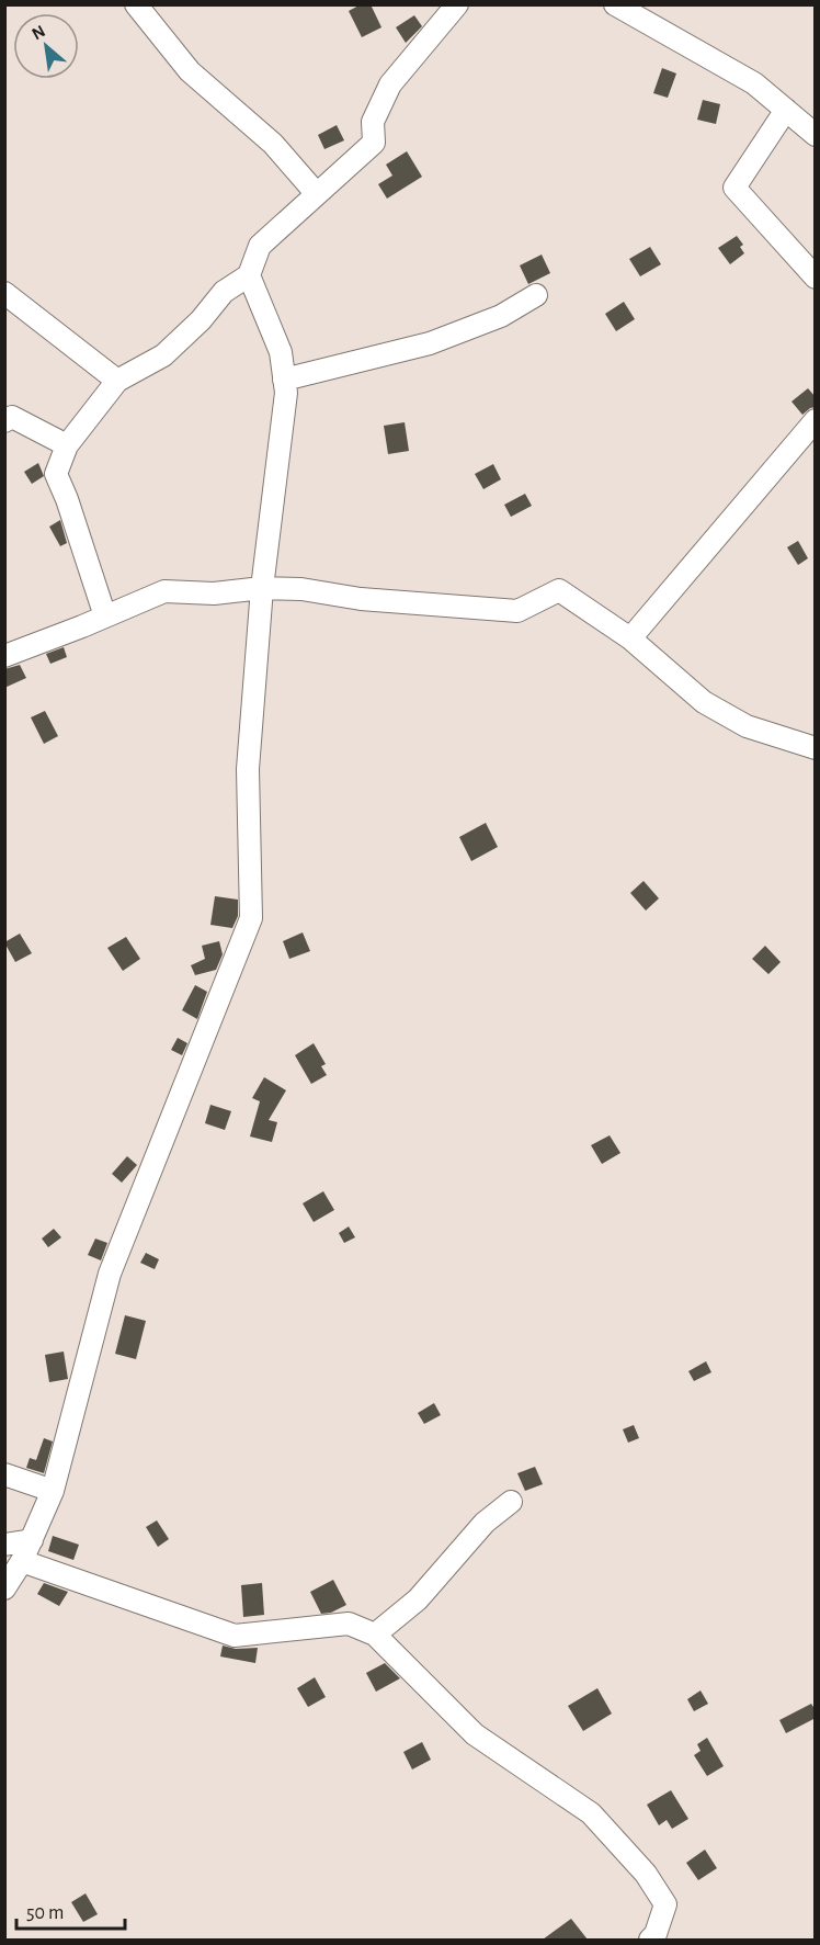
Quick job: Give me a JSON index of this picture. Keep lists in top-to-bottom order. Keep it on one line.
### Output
{"scale_bar":"50 m","north":"top left"}
